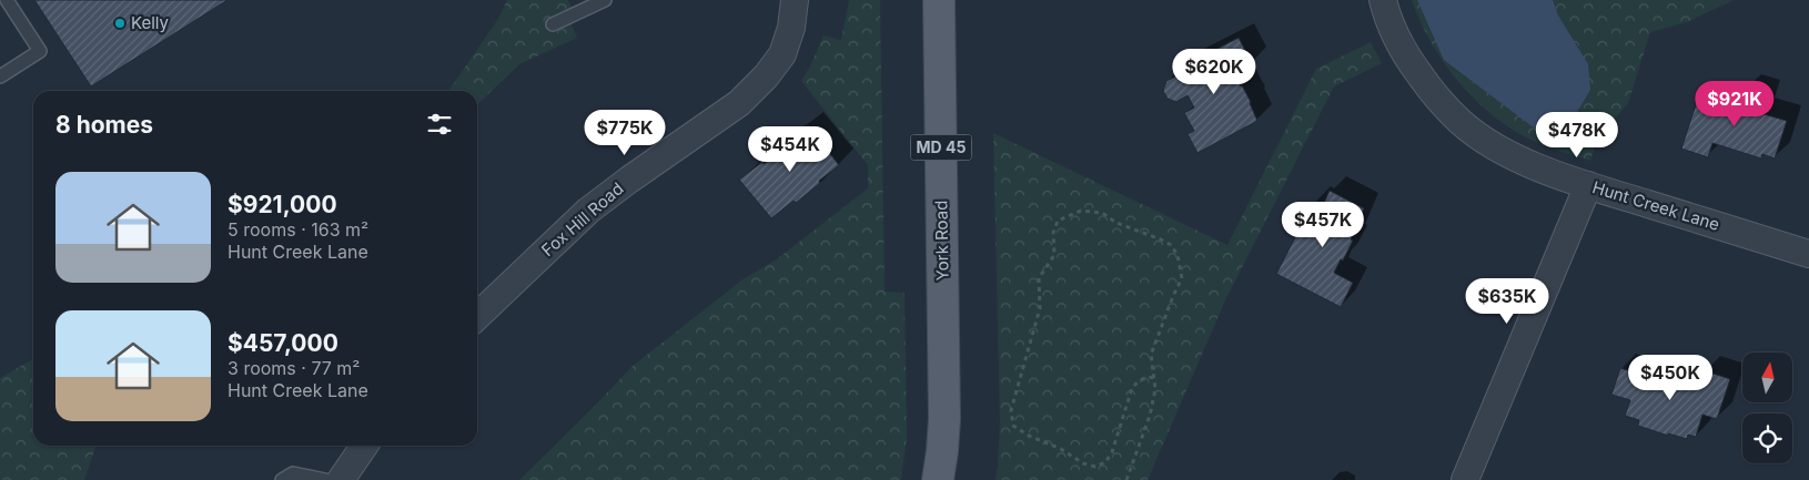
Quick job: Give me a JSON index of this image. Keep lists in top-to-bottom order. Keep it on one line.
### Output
{"streets":{"main road":["MD 45","York Road"],"street":["Hunt Creek Lane","Fox Hill Road"]},"places":["Kelly"],"north":"top","page":{"price":["$620K","$921K","$775K","$478K","$454K","$457K","$635K","$450K"],"heading":"8 homes","list":[{"name":"$921,000","note":"5 rooms · 163 m² · Hunt Creek Lane"},{"name":"$457,000","note":"3 rooms · 77 m² · Hunt Creek Lane"}]}}
